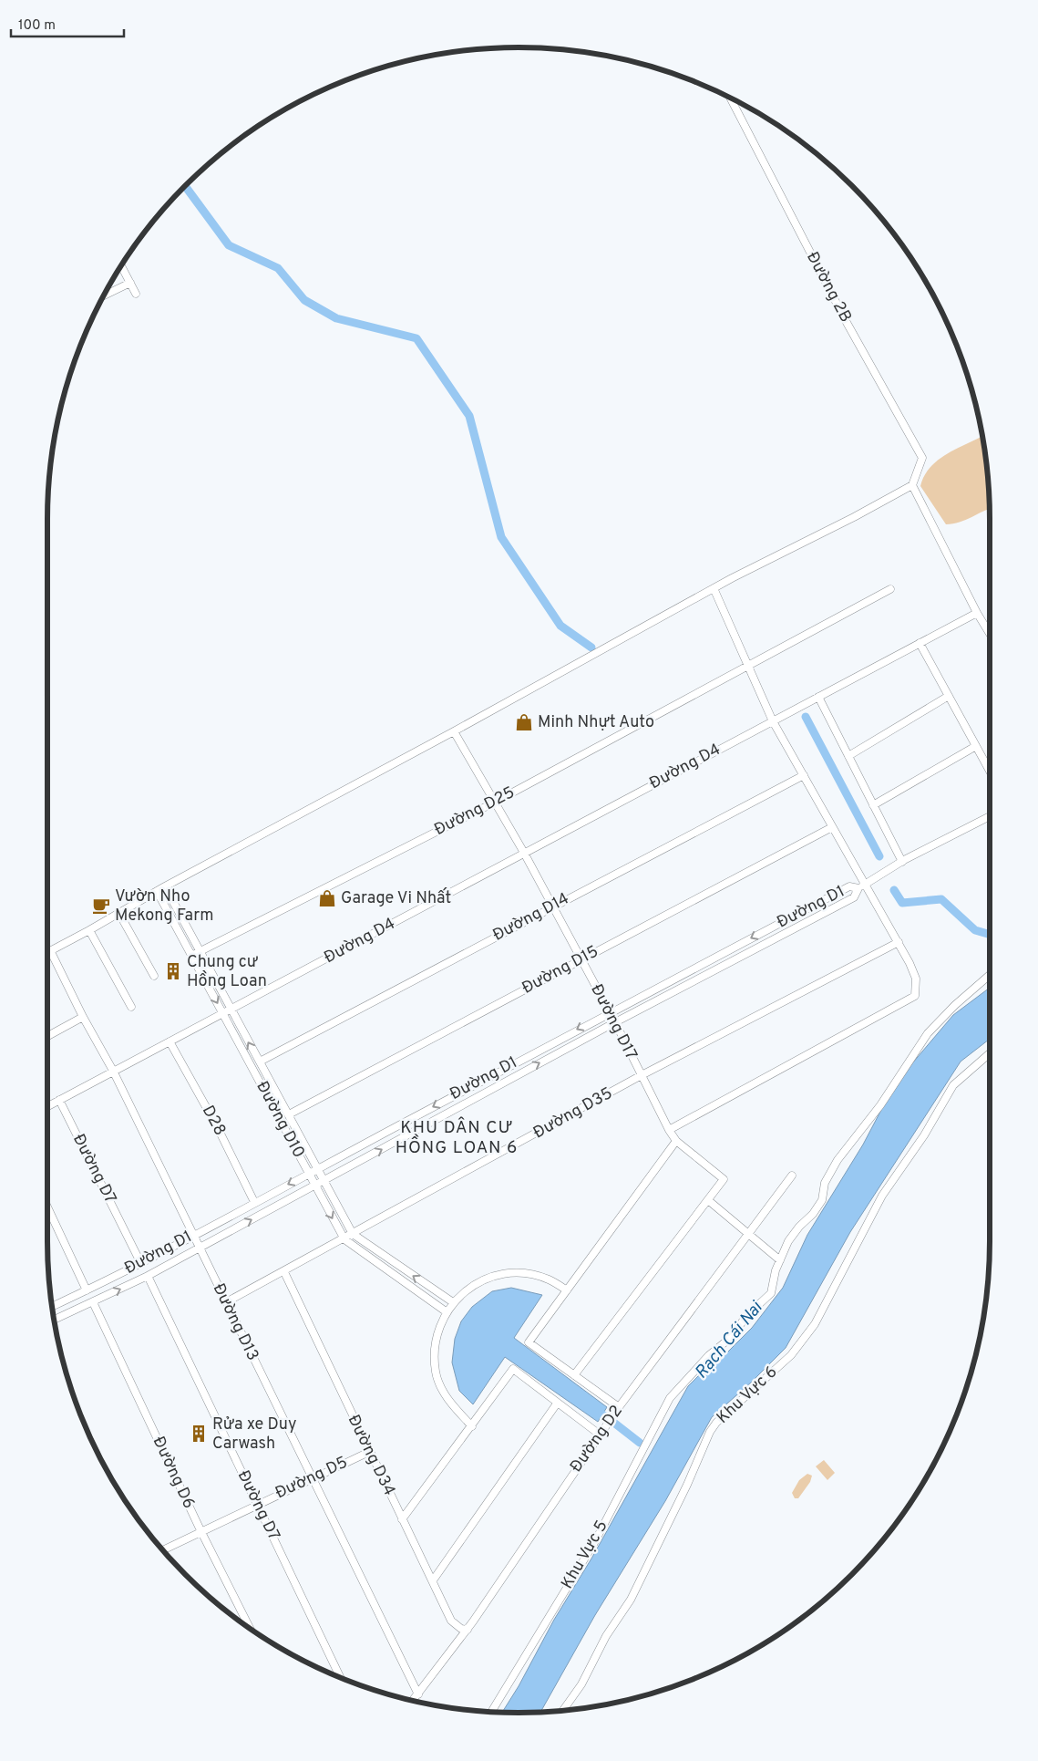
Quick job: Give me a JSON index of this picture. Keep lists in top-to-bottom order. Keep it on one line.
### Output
{"streets":{"street":["Đường 2B","Đường D4","Đường D25","Đường D1","Đường D14","Đường D15","Đường D17","Đường D35","Đường D10","D28","Đường D7","Đường D13","Khu Vực 6","Đường D2","Đường D34","Đường D6","Đường D5","Khu Vực 5"]},"crossings":[["Đường D4","Đường D17"],["Đường D4","Đường D10"],["Đường D4","D28"],["Đường D4","Đường D7"],["Đường D4","Đường D13"],["Đường D25","Đường D17"],["Đường D25","Đường D10"],["Đường D1","Đường D17"],["Đường D1","Đường D10"],["Đường D1","D28"],["Đường D1","Đường D7"],["Đường D1","Đường D13"],["Đường D1","Đường D6"],["Đường D14","Đường D17"],["Đường D14","Đường D10"],["Đường D15","Đường D17"],["Đường D15","Đường D10"],["Đường D17","Đường D35"],["Đường D35","Đường D10"],["Đường D35","Đường D13"],["Đường D35","Đường D34"],["Đường D7","Đường D5"],["Đường D13","Đường D2"],["Đường D13","Đường D5"],["Đường D2","Đường D34"],["Đường D34","Đường D5"],["Đường D6","Đường D5"]],"districts":["KHU DÂN CƯ HỒNG LOAN 6"],"water":["Rạch Cái Nai"],"places":{"shop":["Minh Nhựt Auto","Garage Vi Nhất"],"cafe":["Vườn Nho Mekong Farm"],"building":["Chung cư Hồng Loan","Rửa xe Duy Carwash"]},"scale_bar":"100 m"}
